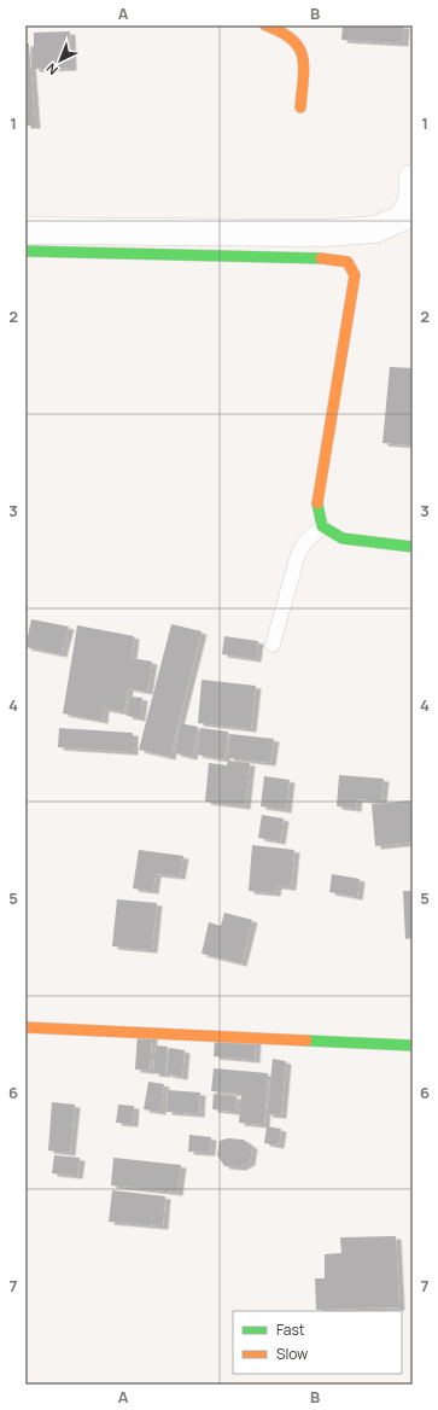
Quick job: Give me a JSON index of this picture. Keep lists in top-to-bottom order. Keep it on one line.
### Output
{"legend":["Fast","Slow"],"north":"bottom left","grid":{"columns":["A","B"],"rows":["1","2","3","4","5","6","7"]}}
